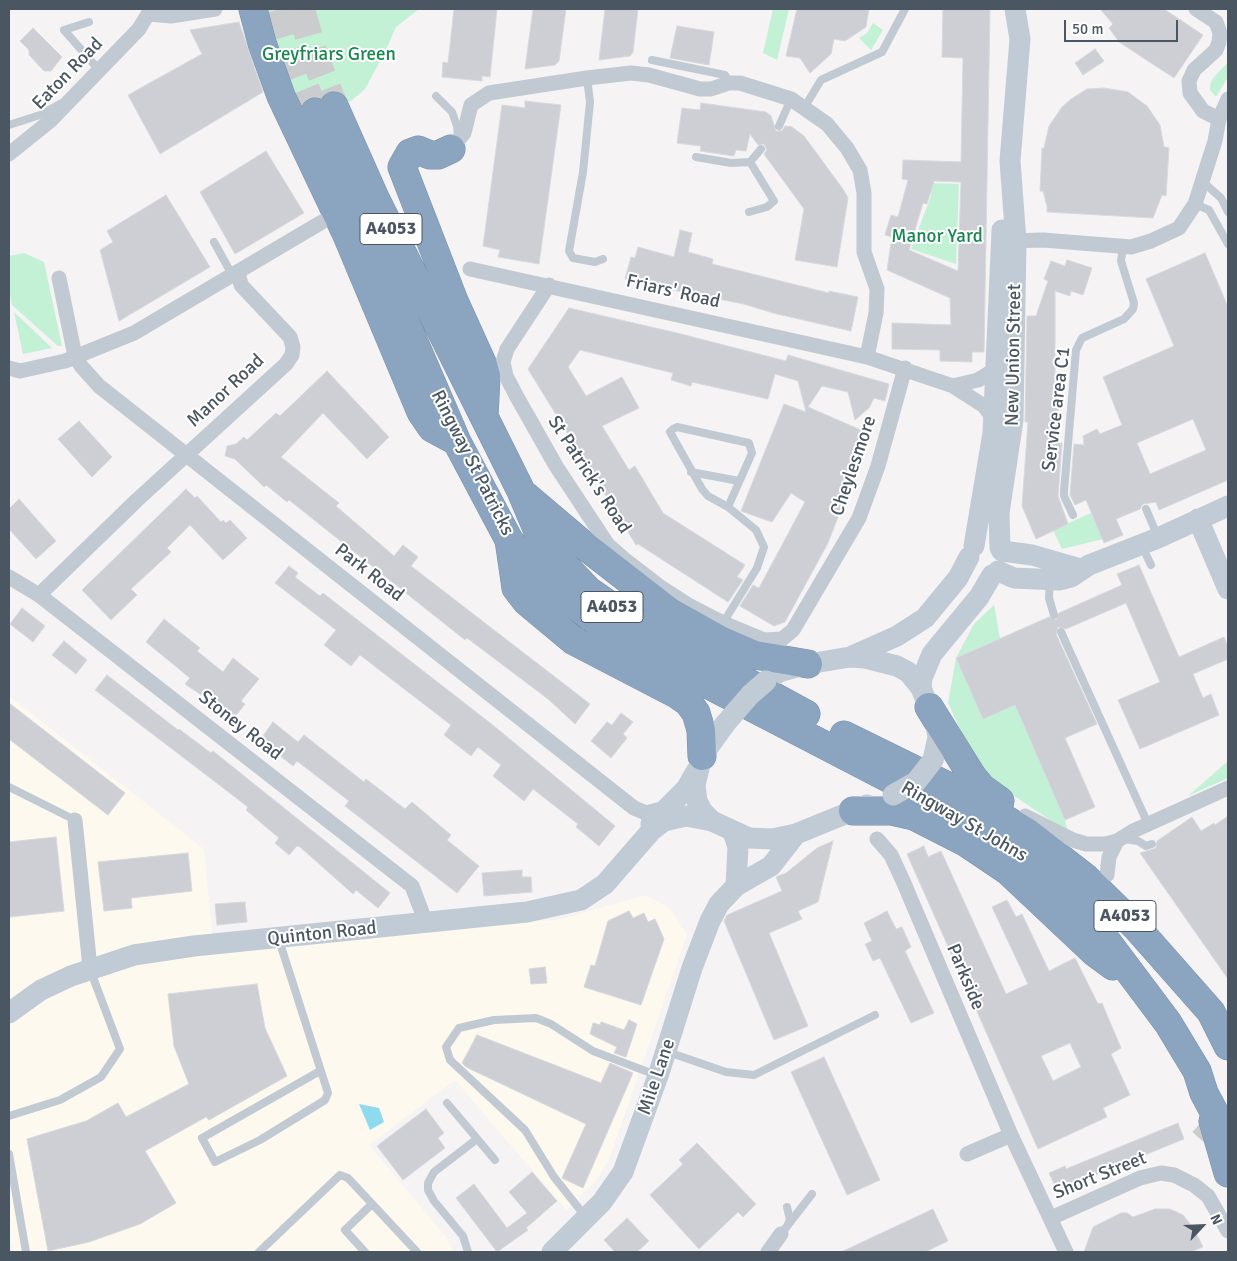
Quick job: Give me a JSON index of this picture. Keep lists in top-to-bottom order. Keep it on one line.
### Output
{"streets":{"highway":["A4053","Ringway St Patricks","Ringway St Johns"],"street":["Eaton Road","Friars' Road","New Union Street","Manor Road","Cheylesmore","St Patrick's Road","Park Road","Stoney Road","Quinton Road","Parkside","Mile Lane","Short Street"],"lane":["Service area C1"]},"crossings":[["A4053","Ringway St Patricks"],["Friars' Road","New Union Street"],["Friars' Road","Cheylesmore"],["Friars' Road","St Patrick's Road"],["New Union Street","Quinton Road"],["Manor Road","Park Road"],["Manor Road","Stoney Road"],["Ringway St Patricks","Ringway St Johns"],["Cheylesmore","St Patrick's Road"],["Park Road","Quinton Road"],["Stoney Road","Quinton Road"],["Parkside","Short Street"]],"parks":["Greyfriars Green","Manor Yard"],"scale_bar":"50 m","north":"top right"}
